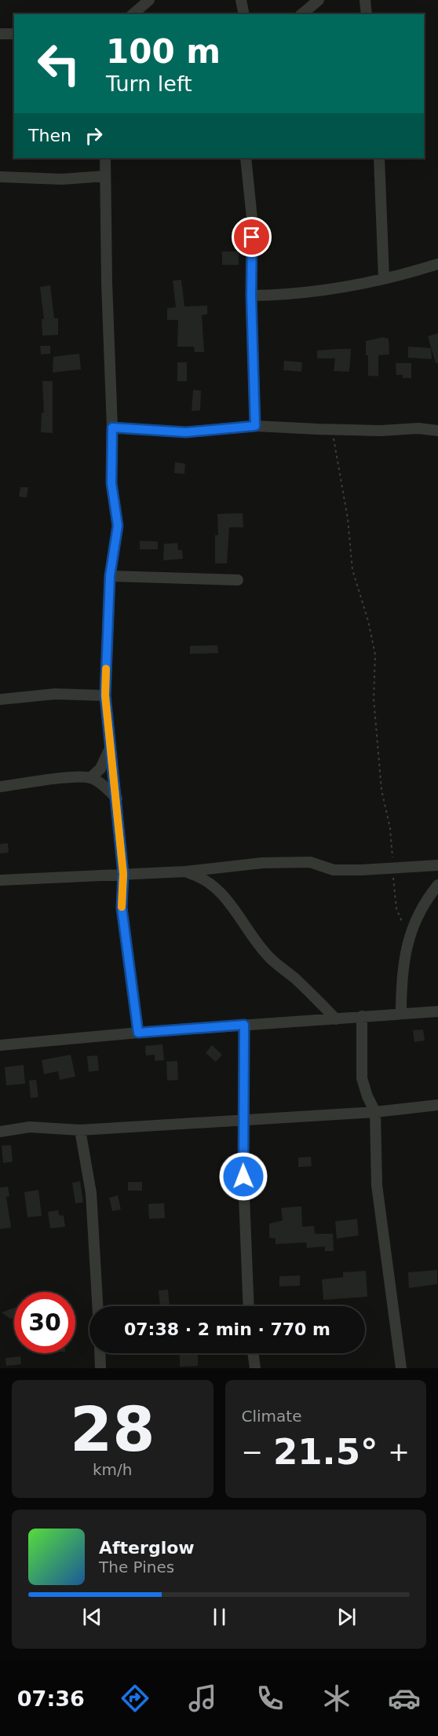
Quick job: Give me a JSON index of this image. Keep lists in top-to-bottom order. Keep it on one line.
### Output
{"page":{"turn":["100 m","Turn left"],"then":"Then","limit":"30","trip":"07:38 · 2 min · 770 m","tile":[["28","km/h"],"Climate"],"heat":["−","21.5°","+"],"song":["Afterglow","The Pines"],"tabs":"07:36"}}
